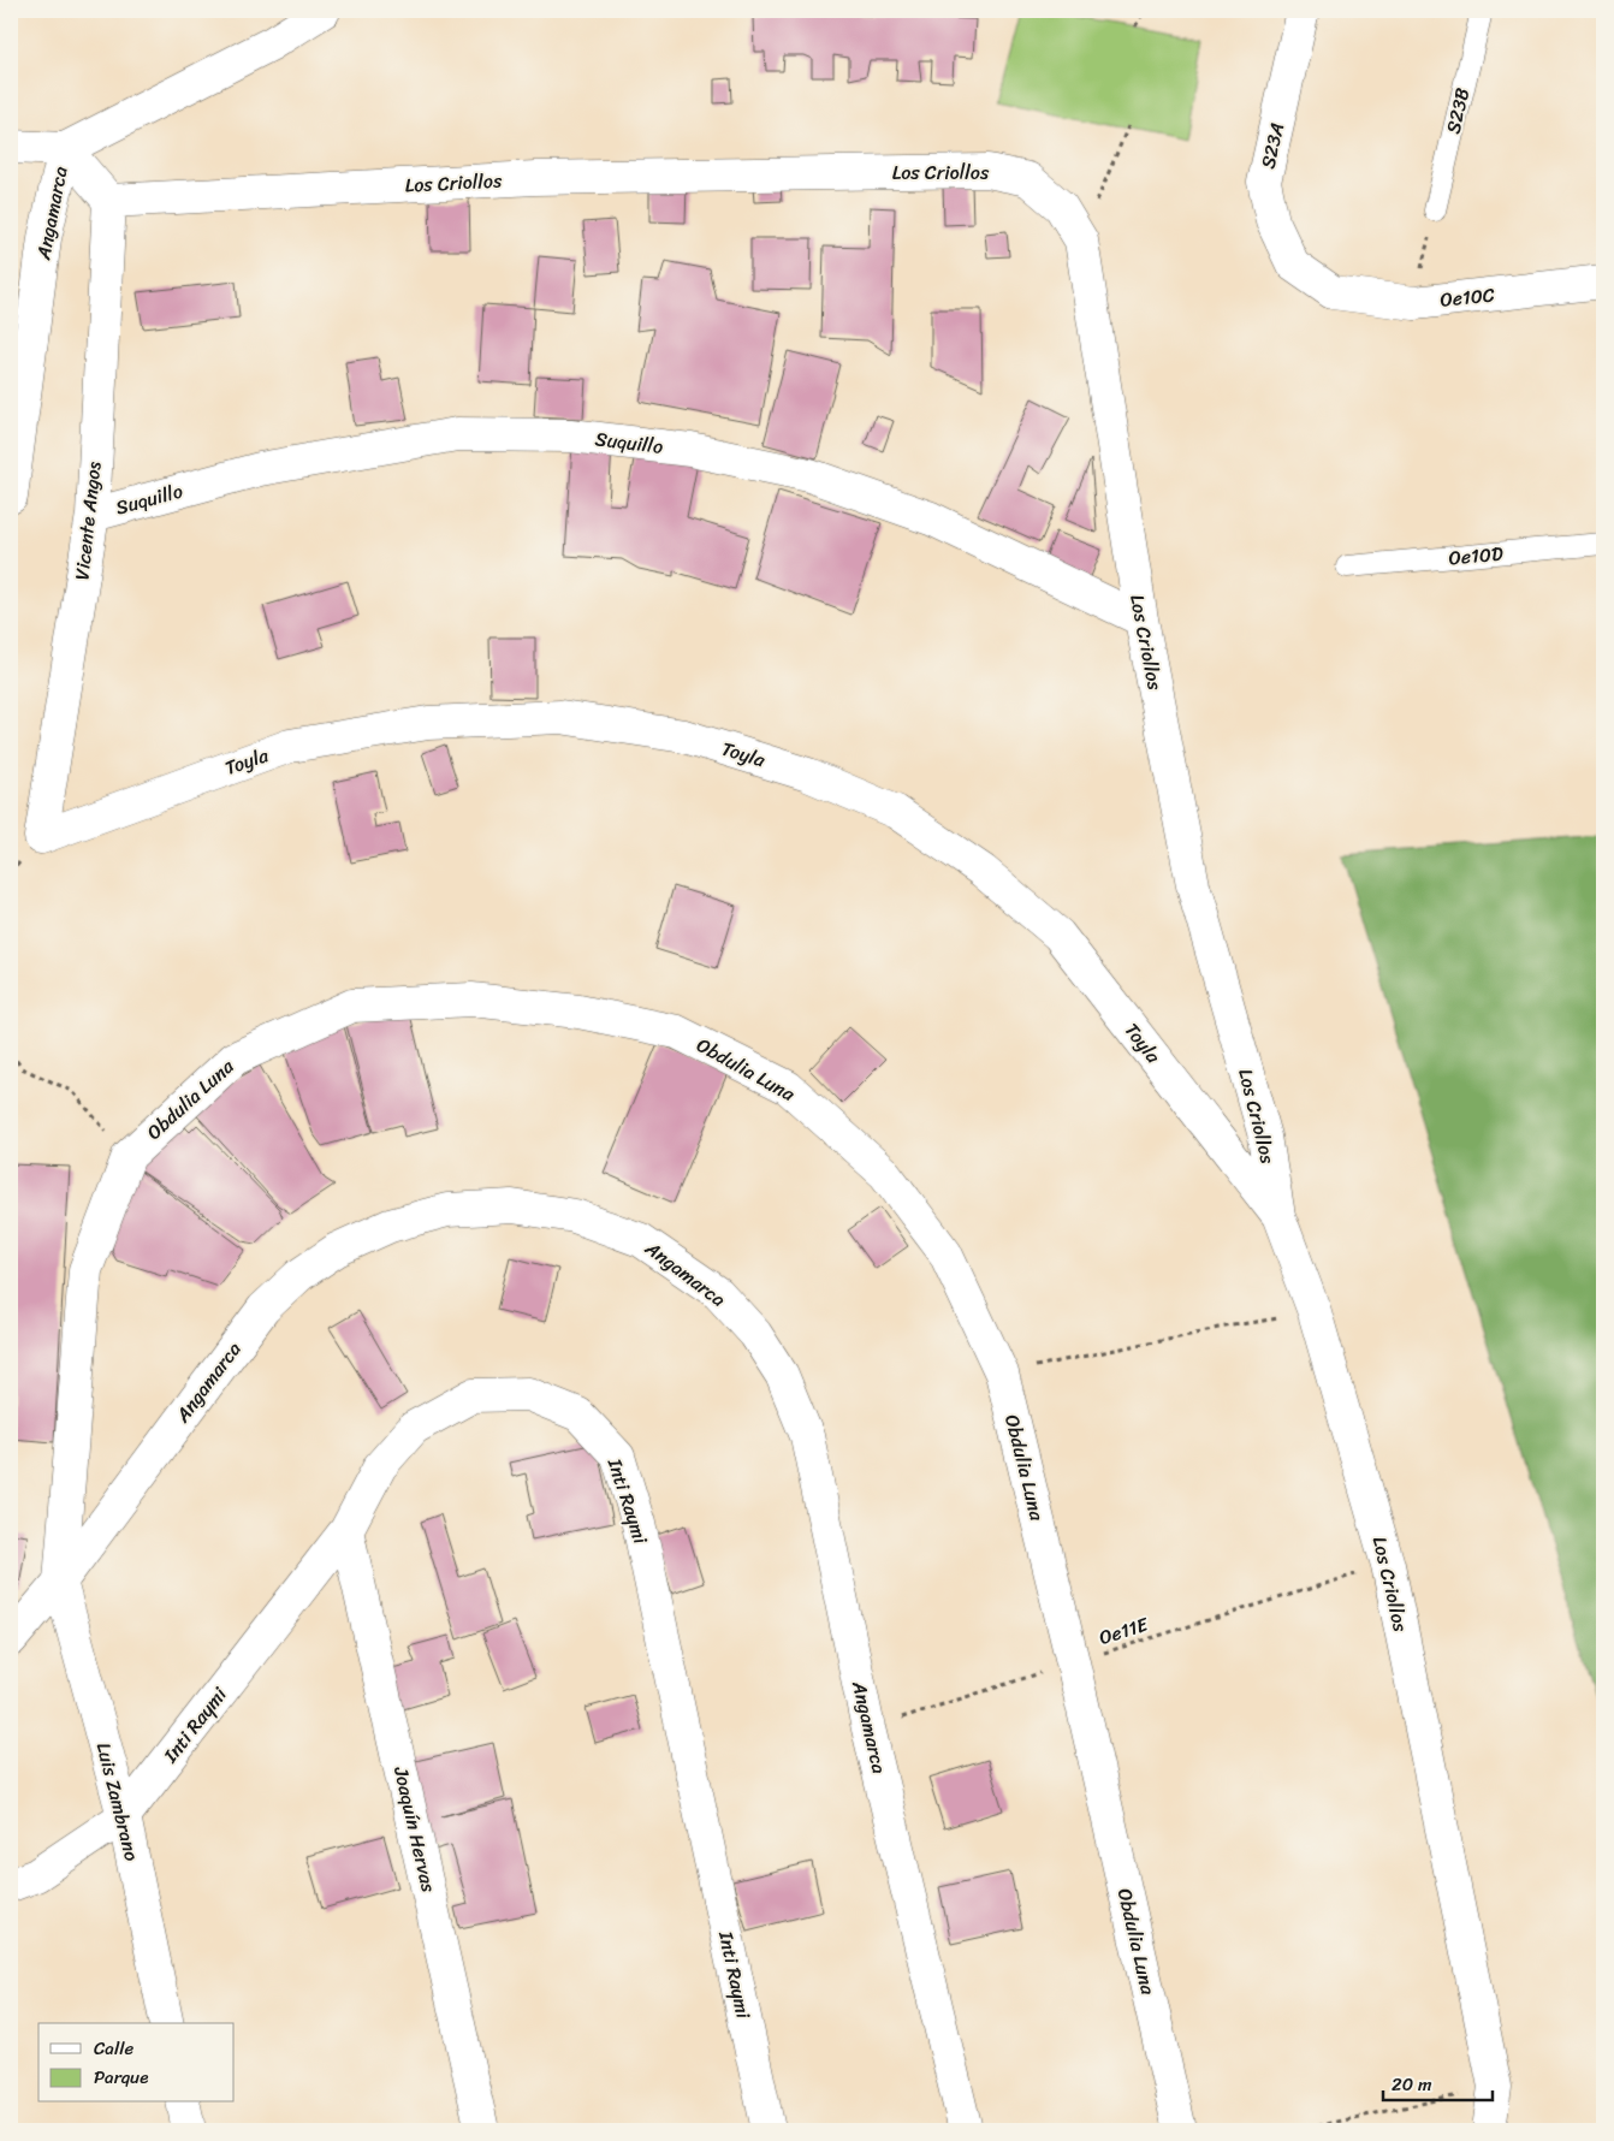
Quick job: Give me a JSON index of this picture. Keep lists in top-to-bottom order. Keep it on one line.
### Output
{"streets":{"street":["S23A","Los Criollos","Angamarca","Oe10C","Suquillo","Vicente Angos","Toyla","Obdulia Luna","Inti Raymi","Luis Zambrano","Joaquín Hervas"],"lane":["S23B","Oe10D"],"path":["Oe11E"]},"crossings":[["S23A","Oe10C"],["Los Criollos","Suquillo"],["Los Criollos","Vicente Angos"],["Los Criollos","Toyla"],["Los Criollos","Oe11E"],["Angamarca","Obdulia Luna"],["Angamarca","Oe11E"],["Angamarca","Luis Zambrano"],["Suquillo","Vicente Angos"],["Vicente Angos","Toyla"],["Obdulia Luna","Oe11E"],["Obdulia Luna","Luis Zambrano"],["Inti Raymi","Luis Zambrano"],["Inti Raymi","Joaquín Hervas"]],"legend":["Calle","Parque"],"scale_bar":"20 m"}
